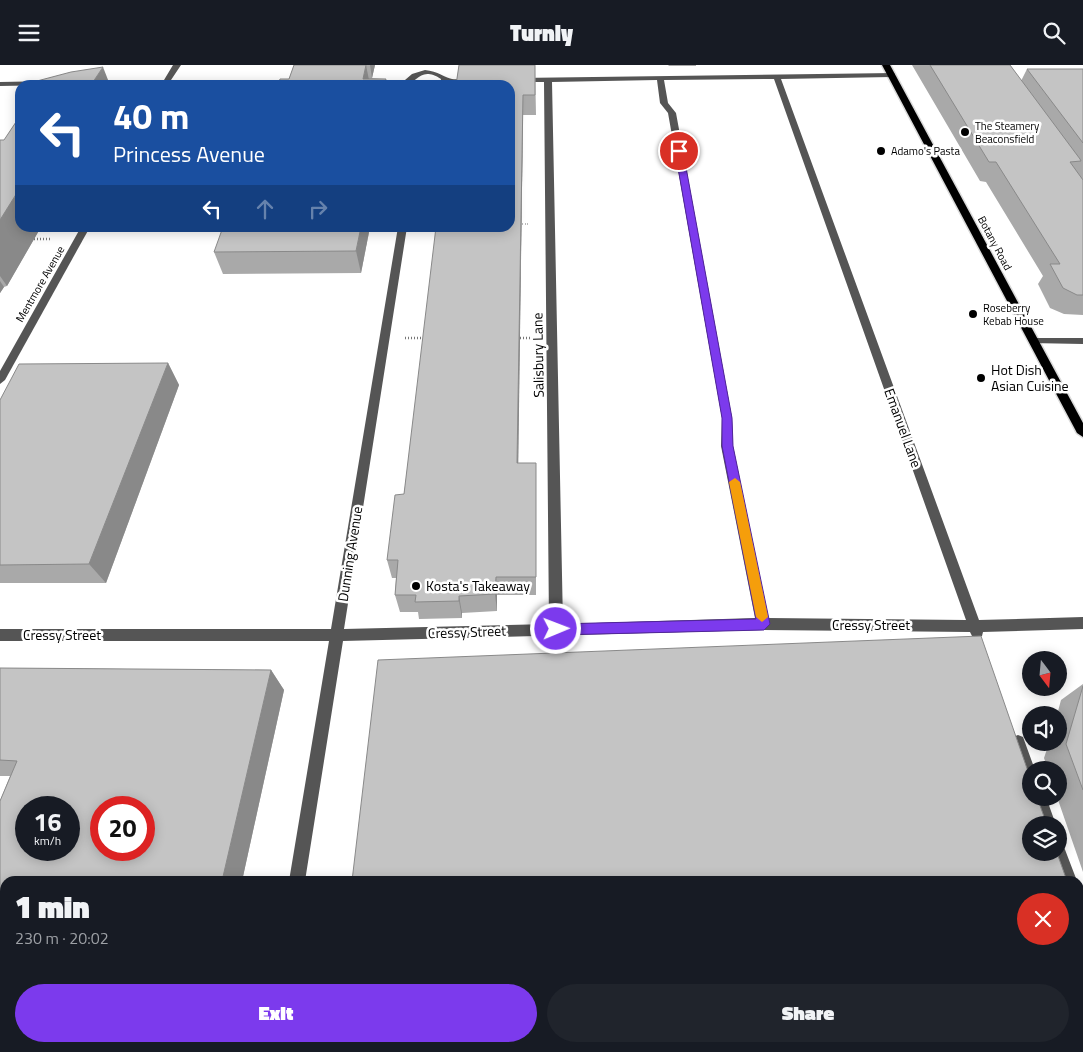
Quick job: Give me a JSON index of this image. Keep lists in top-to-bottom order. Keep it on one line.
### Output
{"streets":{"main road":["Botany Road"],"street":["Mentmore Avenue","Salisbury Lane","Emanuel Lane","Dunning Avenue","Cressy Street"]},"crossings":[["Salisbury Lane","Cressy Street"],["Emanuel Lane","Cressy Street"],["Dunning Avenue","Cressy Street"]],"places":["The Steamery Beaconsfield","Adamo's Pasta","Roseberry Kebab House","Hot Dish Asian Cuisine","Kosta's Takeaway"],"north":"bottom","page":{"header":"Turnly","turn":["40 m","Princess Avenue"],"speed":"16 km/h","limit":"20","heading":["1 min","230 m · 20:02"],"buttons":["Exit","Share"]}}
